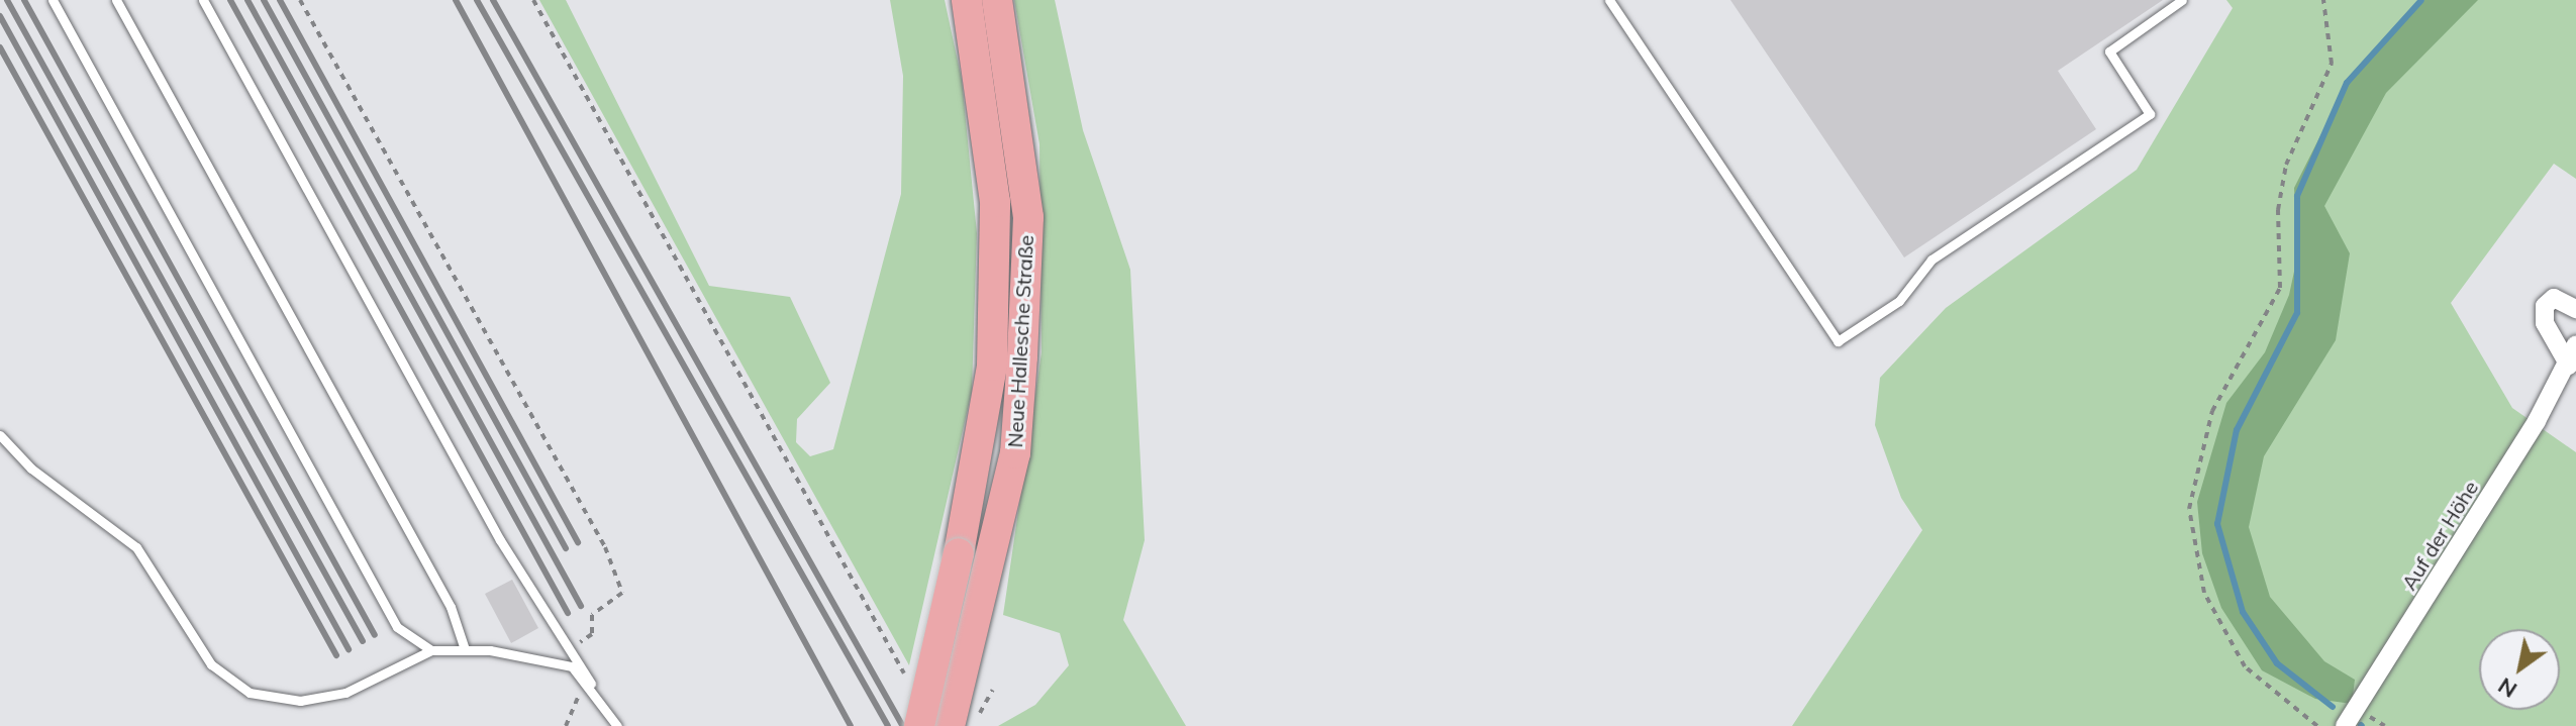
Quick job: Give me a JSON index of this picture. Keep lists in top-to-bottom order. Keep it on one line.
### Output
{"streets":{"main road":["Neue Hallesche Straße"],"street":["Auf der Höhe"]},"north":"bottom left"}
